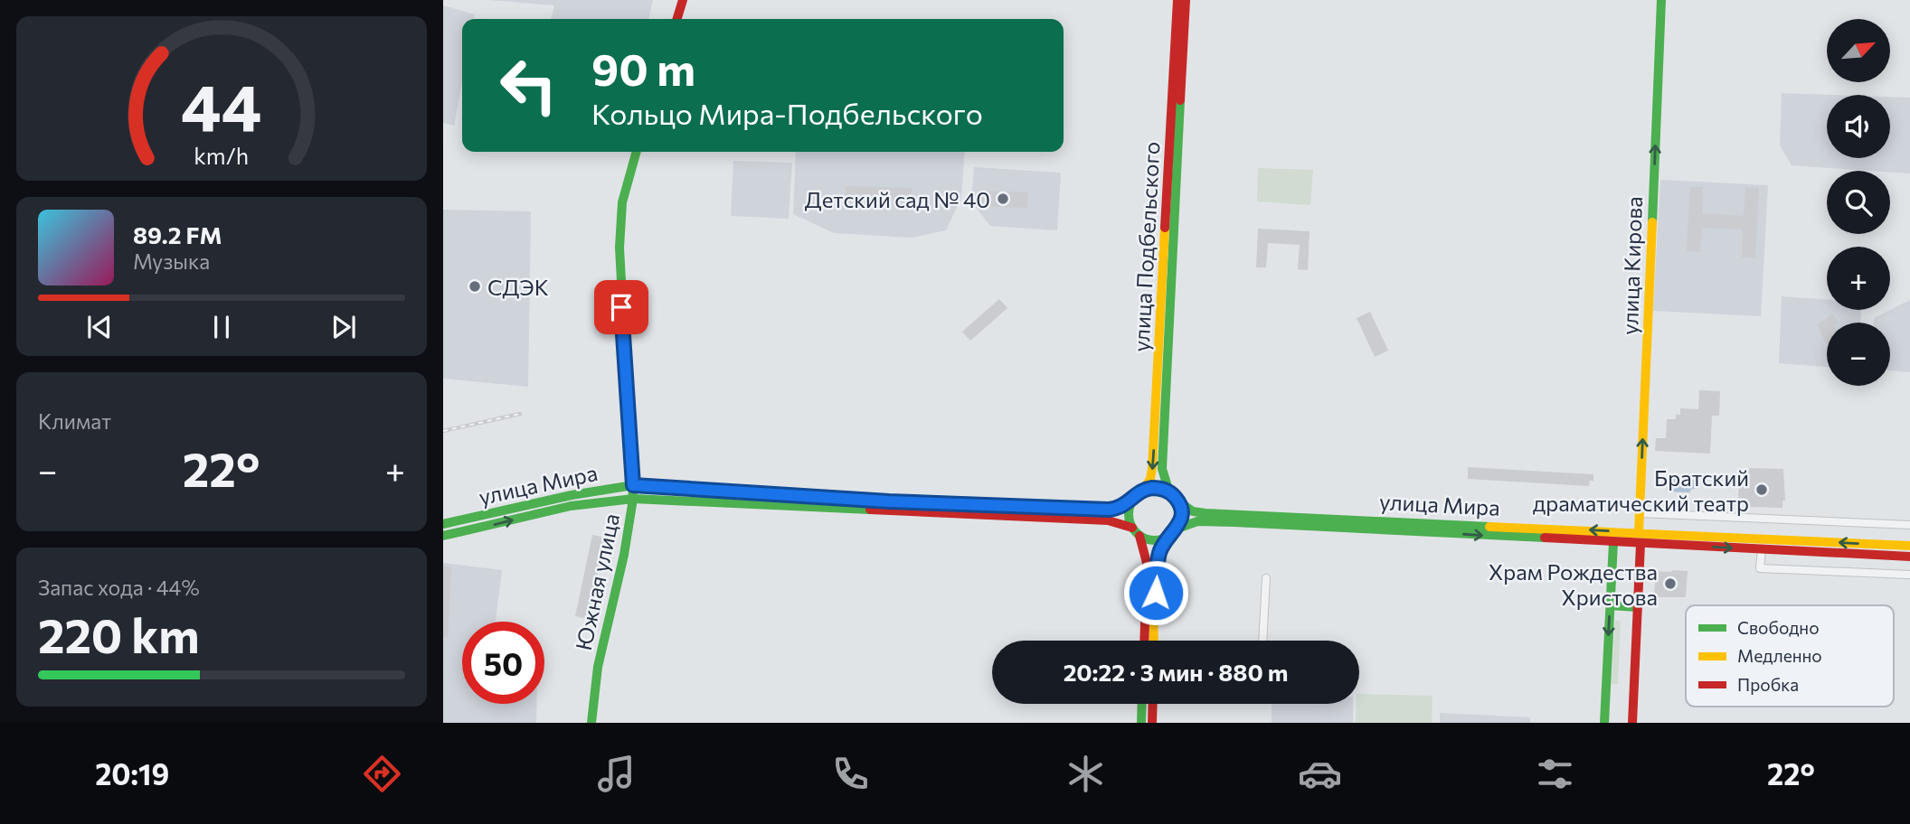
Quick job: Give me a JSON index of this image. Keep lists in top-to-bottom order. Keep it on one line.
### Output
{"streets":{"main road":["улица Подбельского","улица Кирова","улица Мира","Южная улица"]},"crossings":[["улица Подбельского","улица Мира"],["улица Кирова","улица Мира"],["улица Мира","Южная улица"]],"one_way":["улица Кирова"],"places":["Детский сад № 40","СДЭК","Братский драматический театр","Храм Рождества Христова"],"legend":["Свободно","Медленно","Пробка"],"north":"top right","page":{"map_buttons":["+","−"],"turn":["90 m","Кольцо Мира-Подбельского"],"song":["89.2 FM","Музыка"],"tile":["Климат",["Запас хода · 44%","220 km"]],"heat":["−","22°","+"],"limit":"50","trip":"20:22 · 3 мин · 880 m","tabs":["20:19","22°"],"gauge":["44","km/h"]}}
